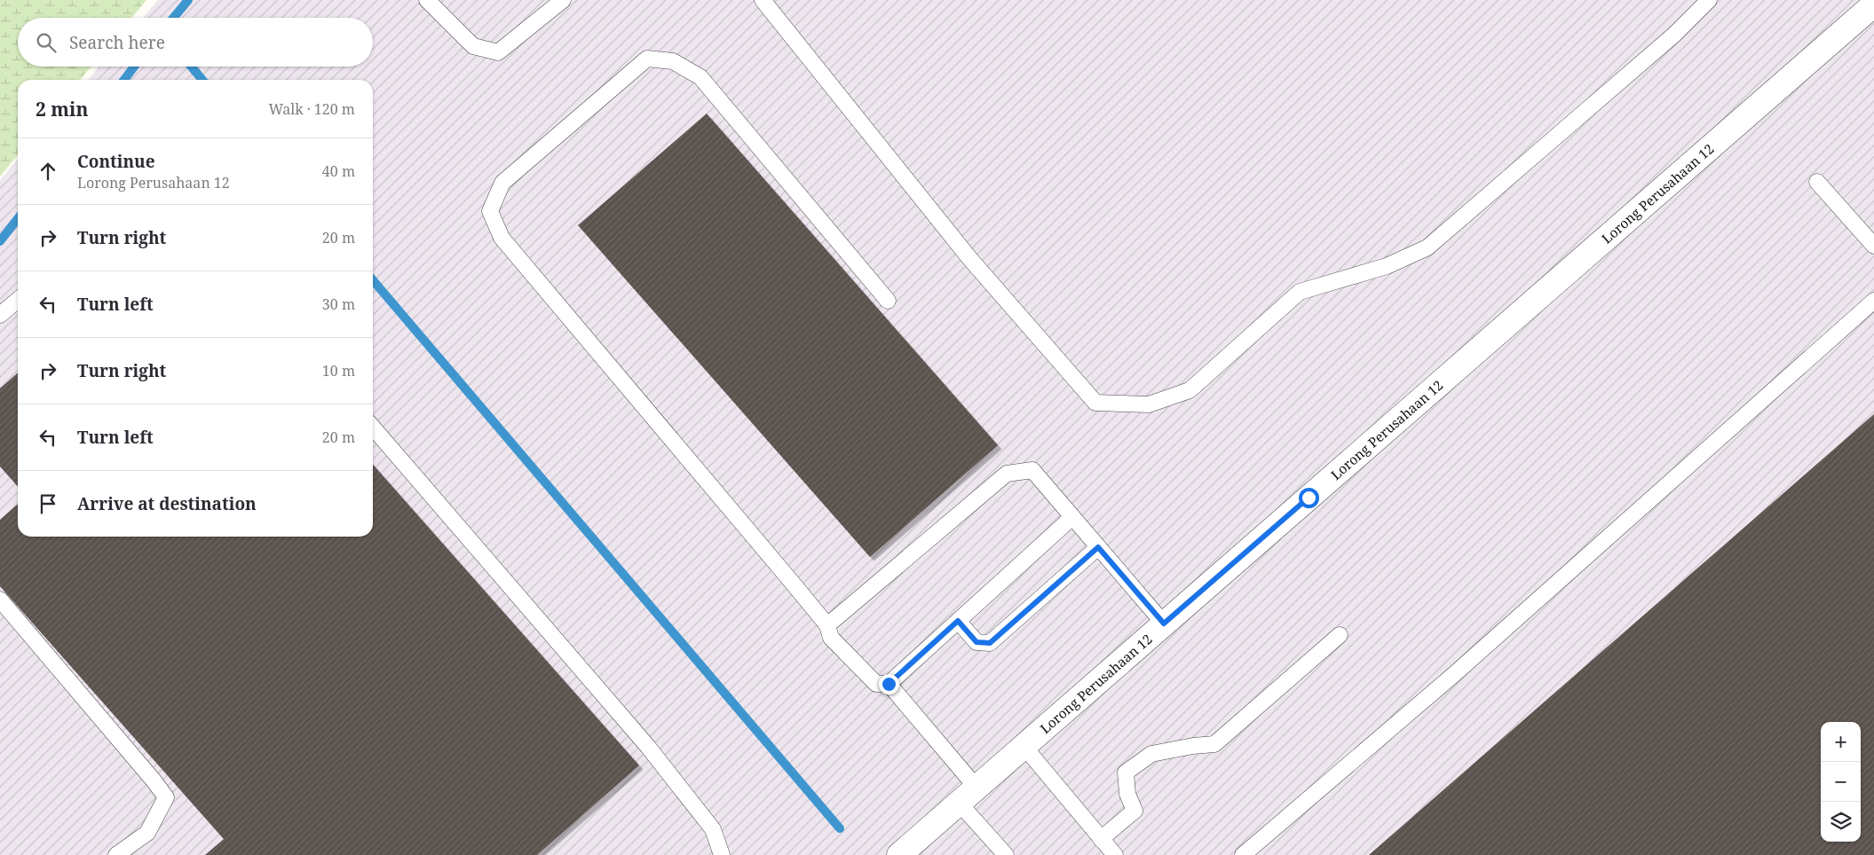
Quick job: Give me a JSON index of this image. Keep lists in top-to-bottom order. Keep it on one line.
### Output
{"streets":{"street":["Lorong Perusahaan 12"]},"page":{"search":"Search here","heading":["2 min","Walk · 120 m"],"list":[["Continue","Lorong Perusahaan 12","40 m"],["Turn right","20 m"],["Turn left","30 m"],["Turn right","10 m"],["Turn left","20 m"],"Arrive at destination"],"map_buttons":["+","−"]}}
